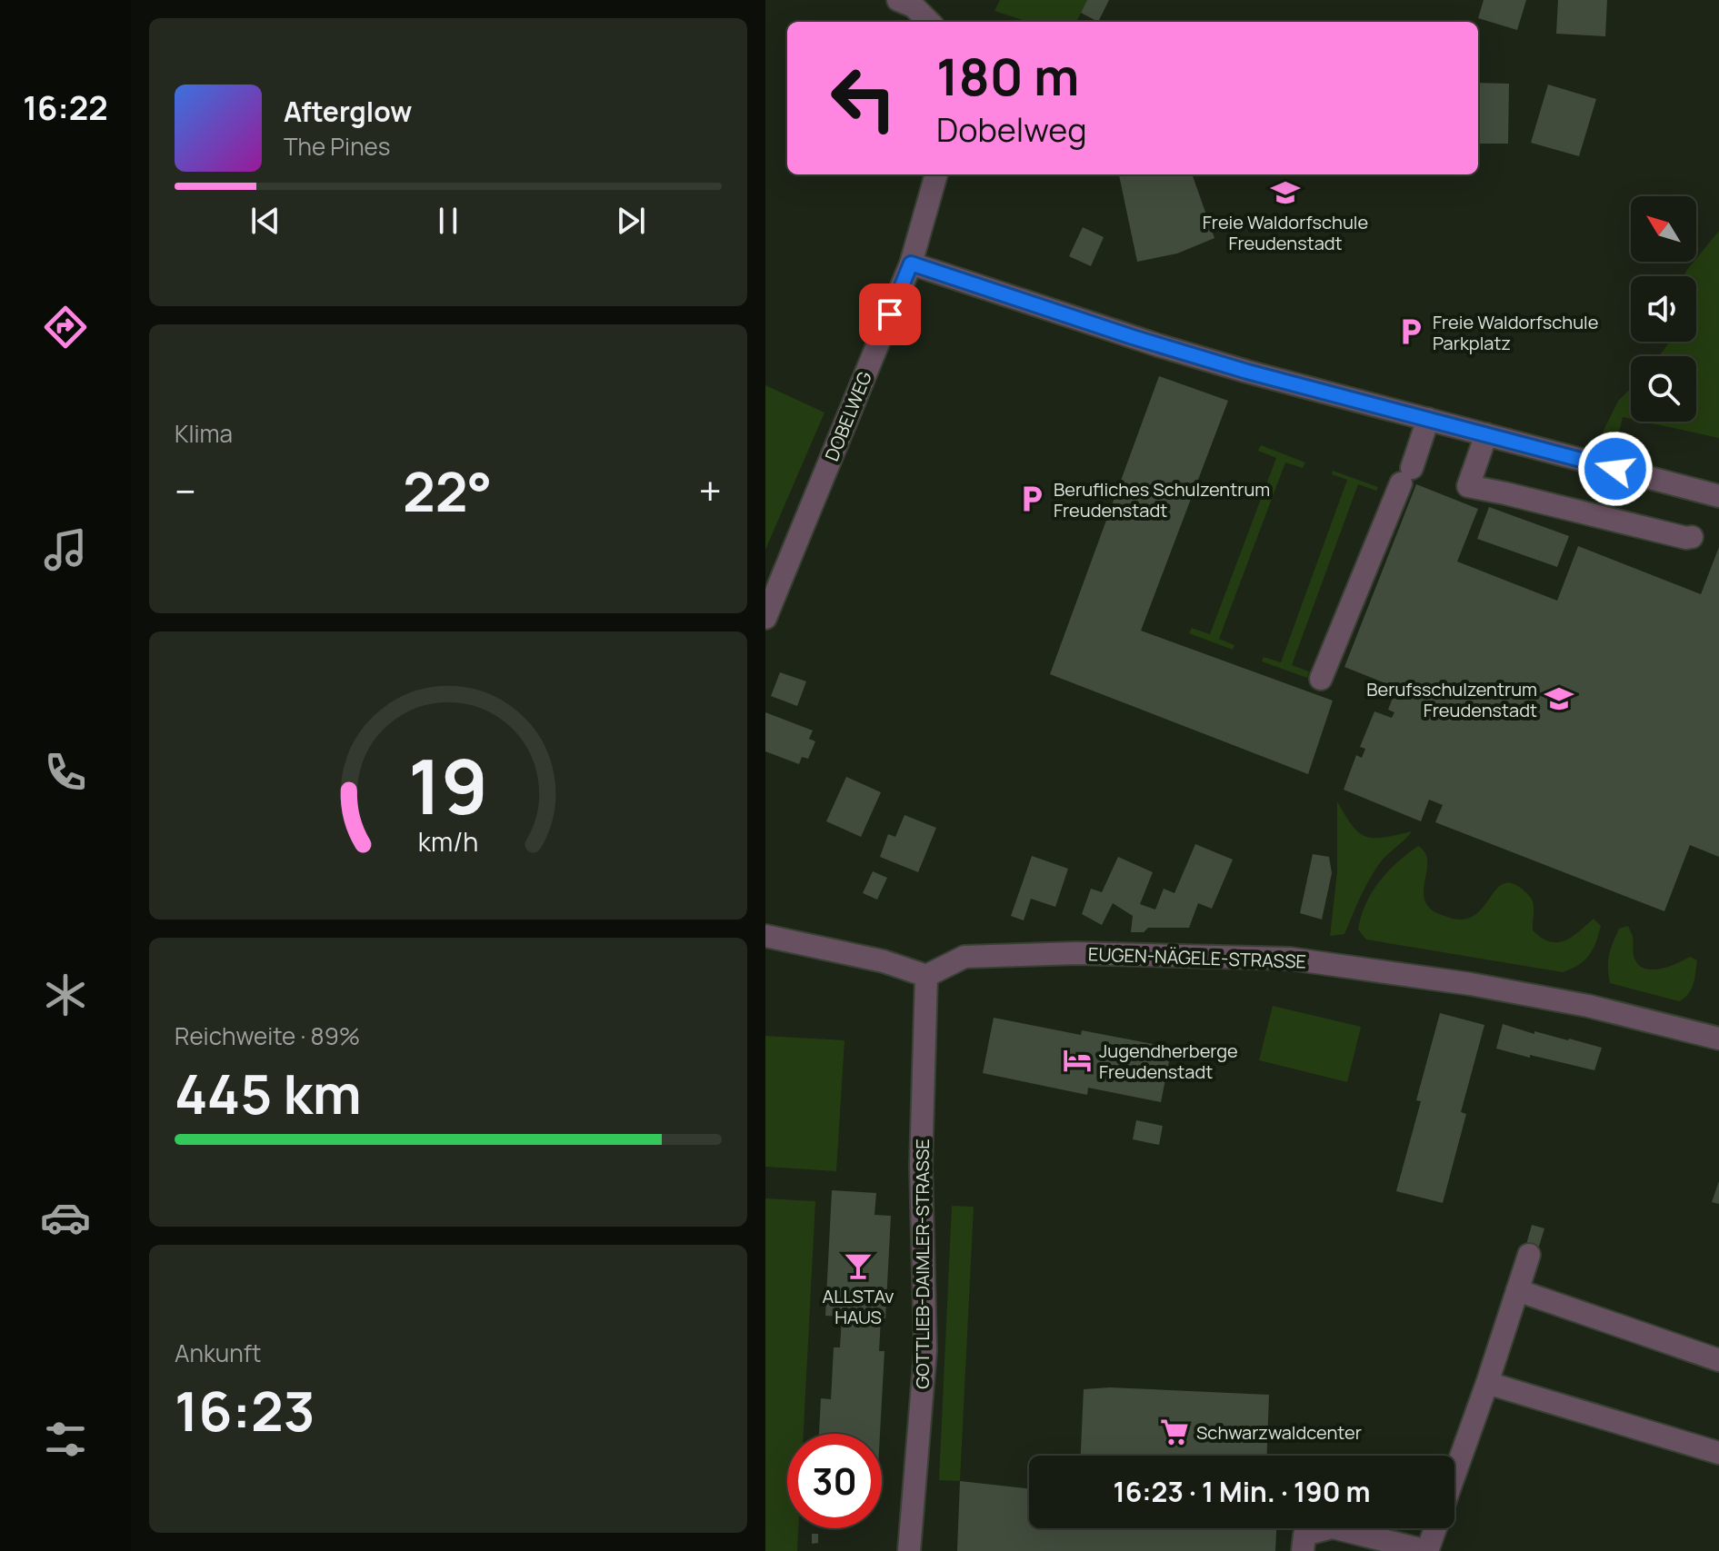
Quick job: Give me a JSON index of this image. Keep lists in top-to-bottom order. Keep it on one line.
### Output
{"streets":{"street":["DOBELWEG","EUGEN-NÄGELE-STRASSE","GOTTLIEB-DAIMLER-STRASSE"]},"crossings":[["EUGEN-NÄGELE-STRASSE","GOTTLIEB-DAIMLER-STRASSE"]],"places":{"school or university":["Freie Waldorfschule Freudenstadt","Berufsschulzentrum Freudenstadt"],"parking":["Freie Waldorfschule Parkplatz","Berufliches Schulzentrum Freudenstadt"],"hotel":["Jugendherberge Freudenstadt"],"bar":["ALLSTAv HAUS"],"supermarket":["Schwarzwaldcenter"]},"north":"top left","page":{"tabs":"16:22","turn":["180 m","Dobelweg"],"song":["Afterglow","The Pines"],"tile":["Klima",["Reichweite · 89%","445 km"],["Ankunft","16:23"]],"heat":["−","22°","+"],"limit":"30","trip":"16:23 · 1 Min. · 190 m","gauge":["19","km/h"]}}
